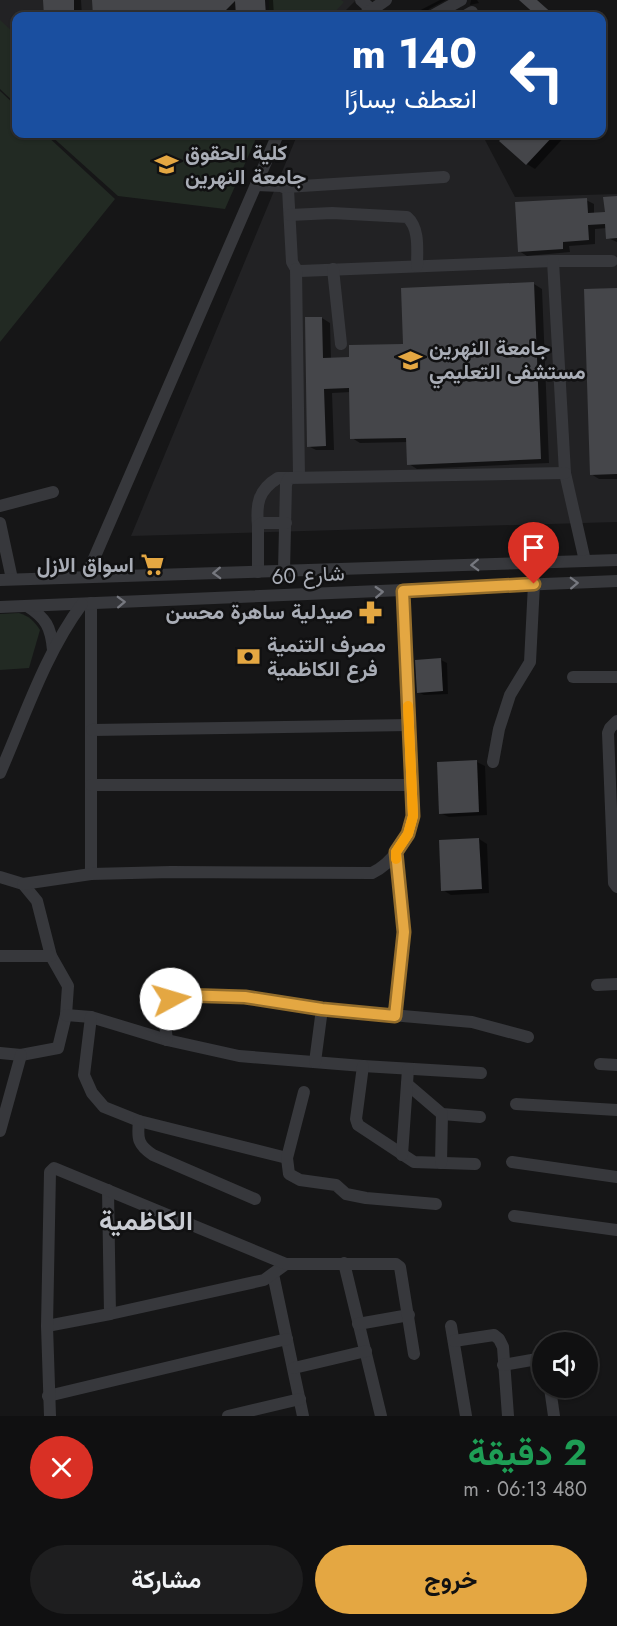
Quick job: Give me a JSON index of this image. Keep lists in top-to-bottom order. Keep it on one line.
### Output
{"streets":{"street":["شارع 60"]},"districts":["الكاظمية"],"places":{"school or university":["كلية الحقوق جامعة النهرين","جامعة النهرين مستشفى التعليمي"],"supermarket":["اسواق الازل"],"pharmacy":["صيدلية ساهرة محسن"],"bank":["مصرف التنمية فرع الكاظمية"]},"page":{"turn":["140 m","انعطف يسارًا"],"heading":["2 دقيقة","480 m · 06:13"],"buttons":["خروج","مشاركة"]}}
